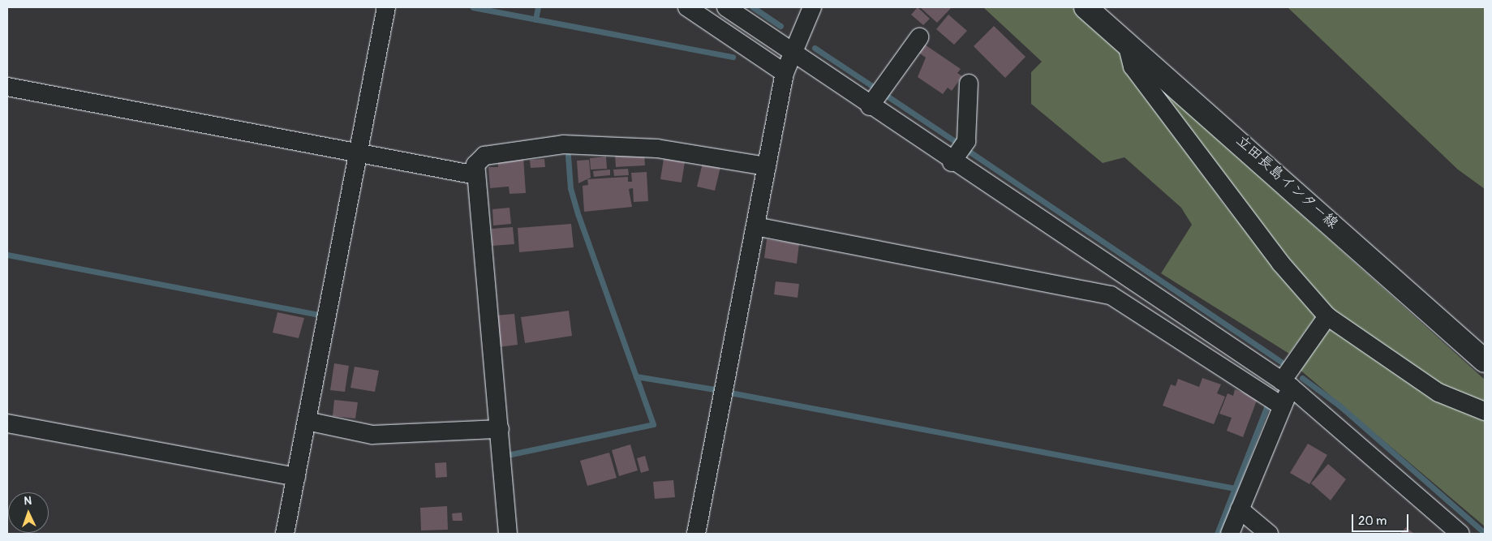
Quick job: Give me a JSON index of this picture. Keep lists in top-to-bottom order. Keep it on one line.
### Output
{"streets":{"main road":["立田長島インター線"]},"scale_bar":"20 m","north":"top"}
